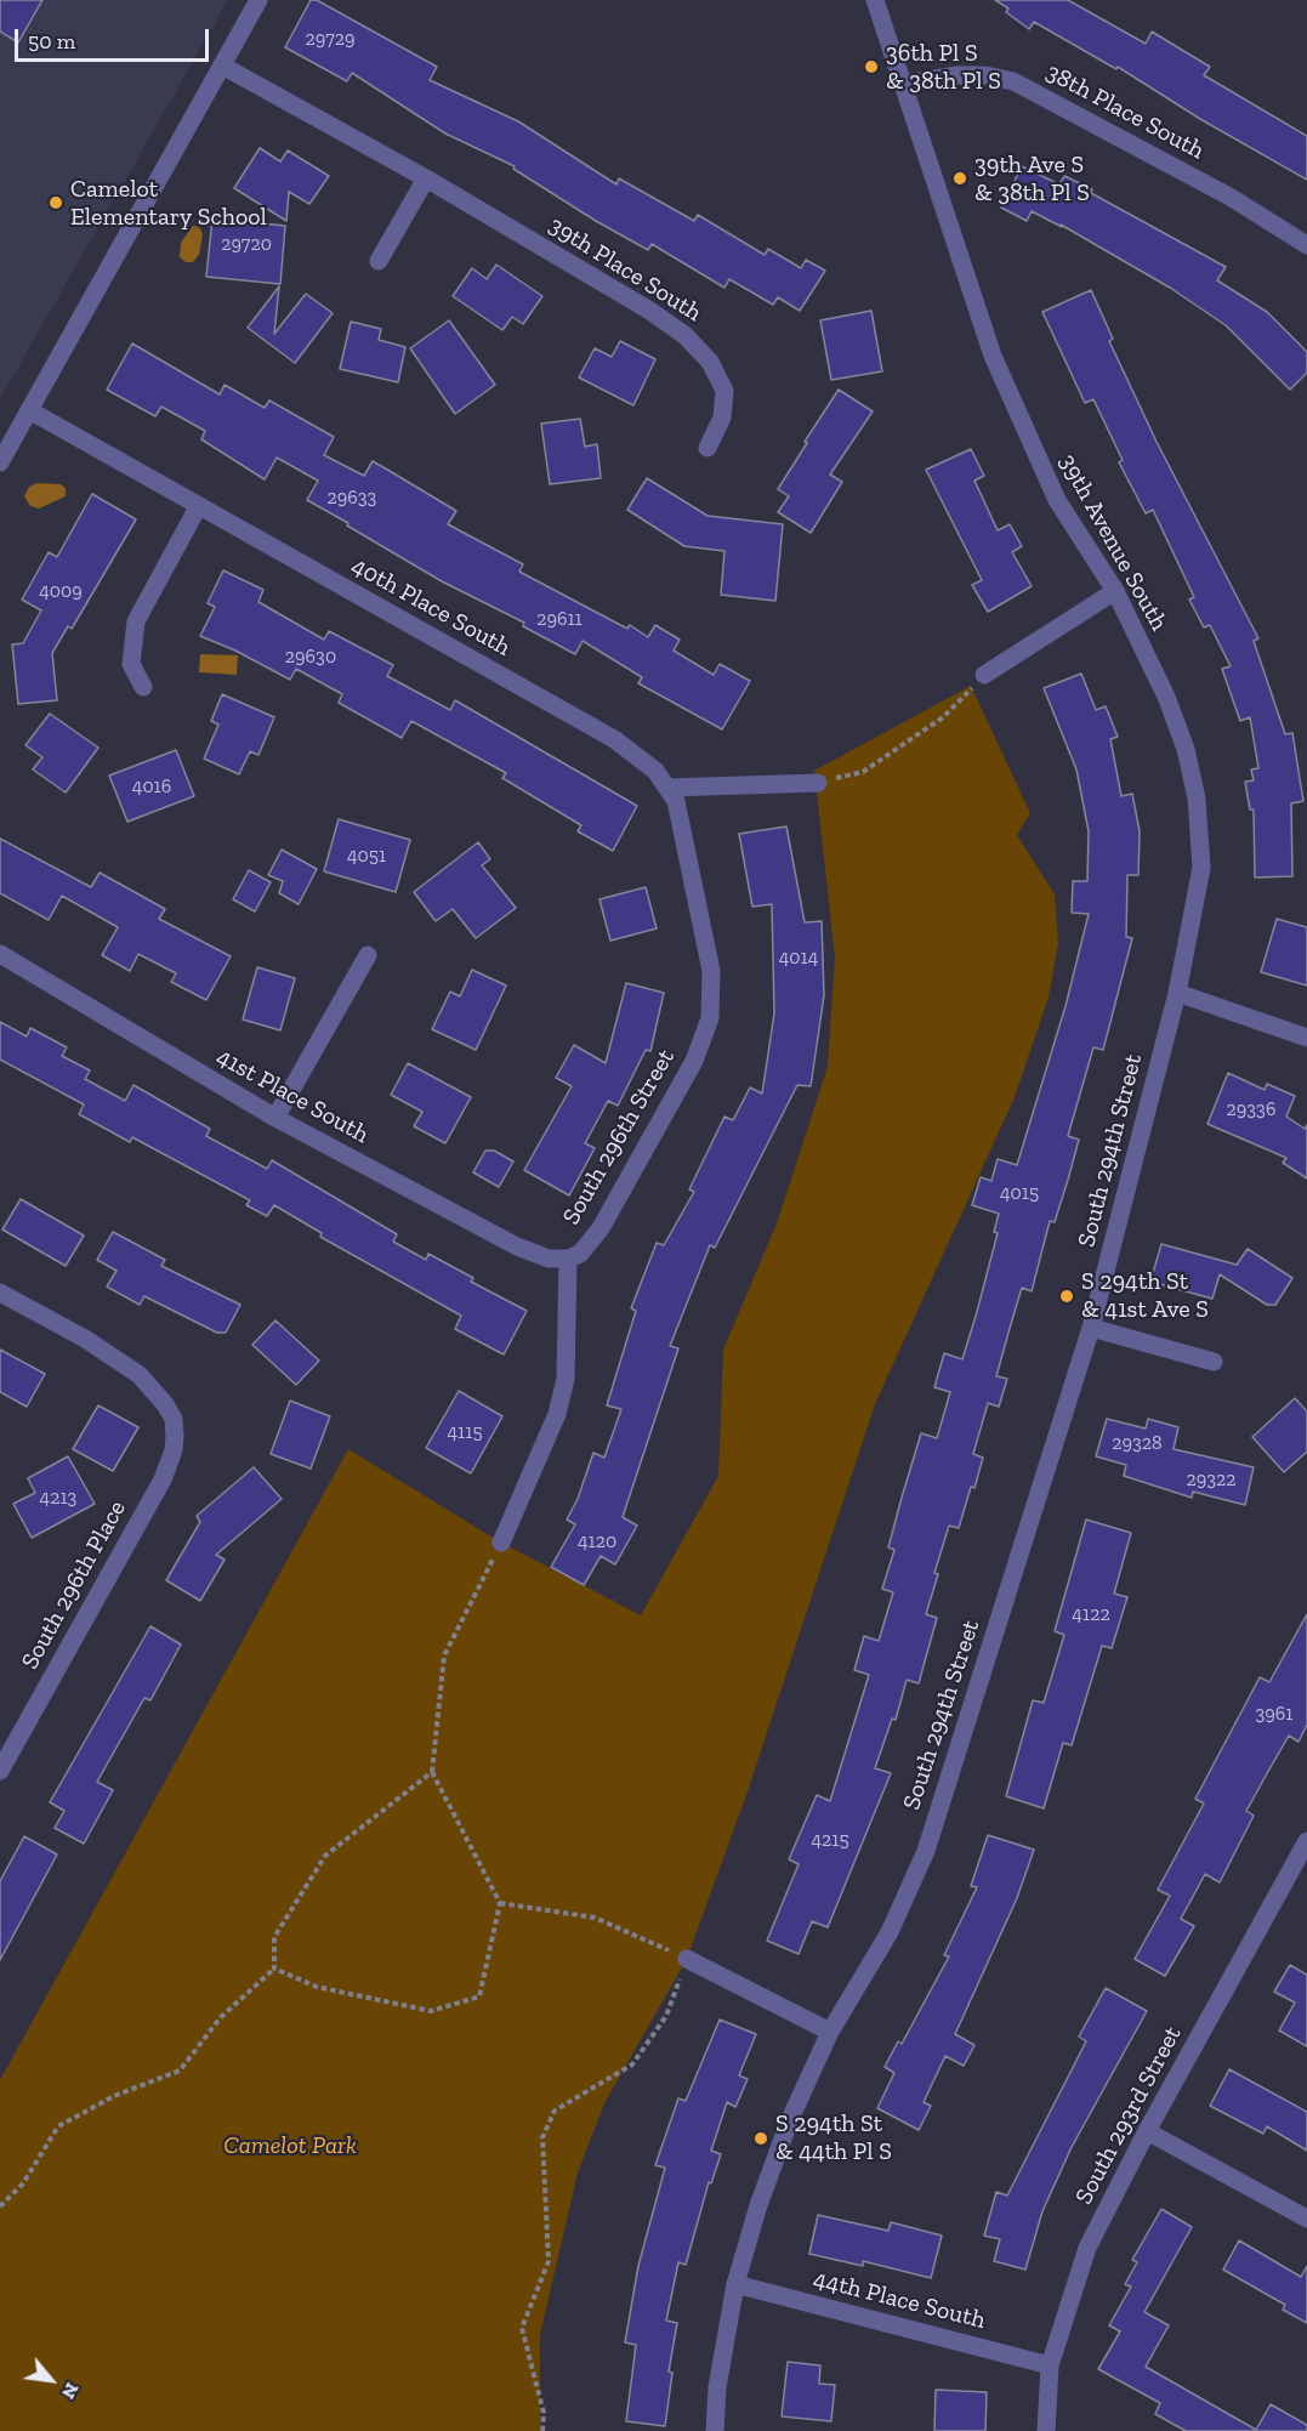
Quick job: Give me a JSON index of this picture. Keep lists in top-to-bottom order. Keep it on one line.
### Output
{"streets":{"street":["38th Place South","39th Place South","39th Avenue South","40th Place South","41st Place South","South 296th Street","South 294th Street","South 296th Place","South 293rd Street","44th Place South"]},"crossings":[["38th Place South","39th Avenue South"],["39th Avenue South","South 294th Street"],["40th Place South","South 296th Street"],["41st Place South","South 296th Street"],["South 294th Street","44th Place South"],["South 293rd Street","44th Place South"]],"parks":["Camelot Park"],"places":["36th Pl S & 38th Pl S","39th Ave S & 38th Pl S","Camelot Elementary School","S 294th St & 41st Ave S","S 294th St & 44th Pl S"],"house_numbers":["29729","29720","29633","4009","29611","29630","4016","4051","4014","29336","4015","4115","29328","29322","4213","4120","4122","3961","4215"],"scale_bar":"50 m","north":"bottom right"}
